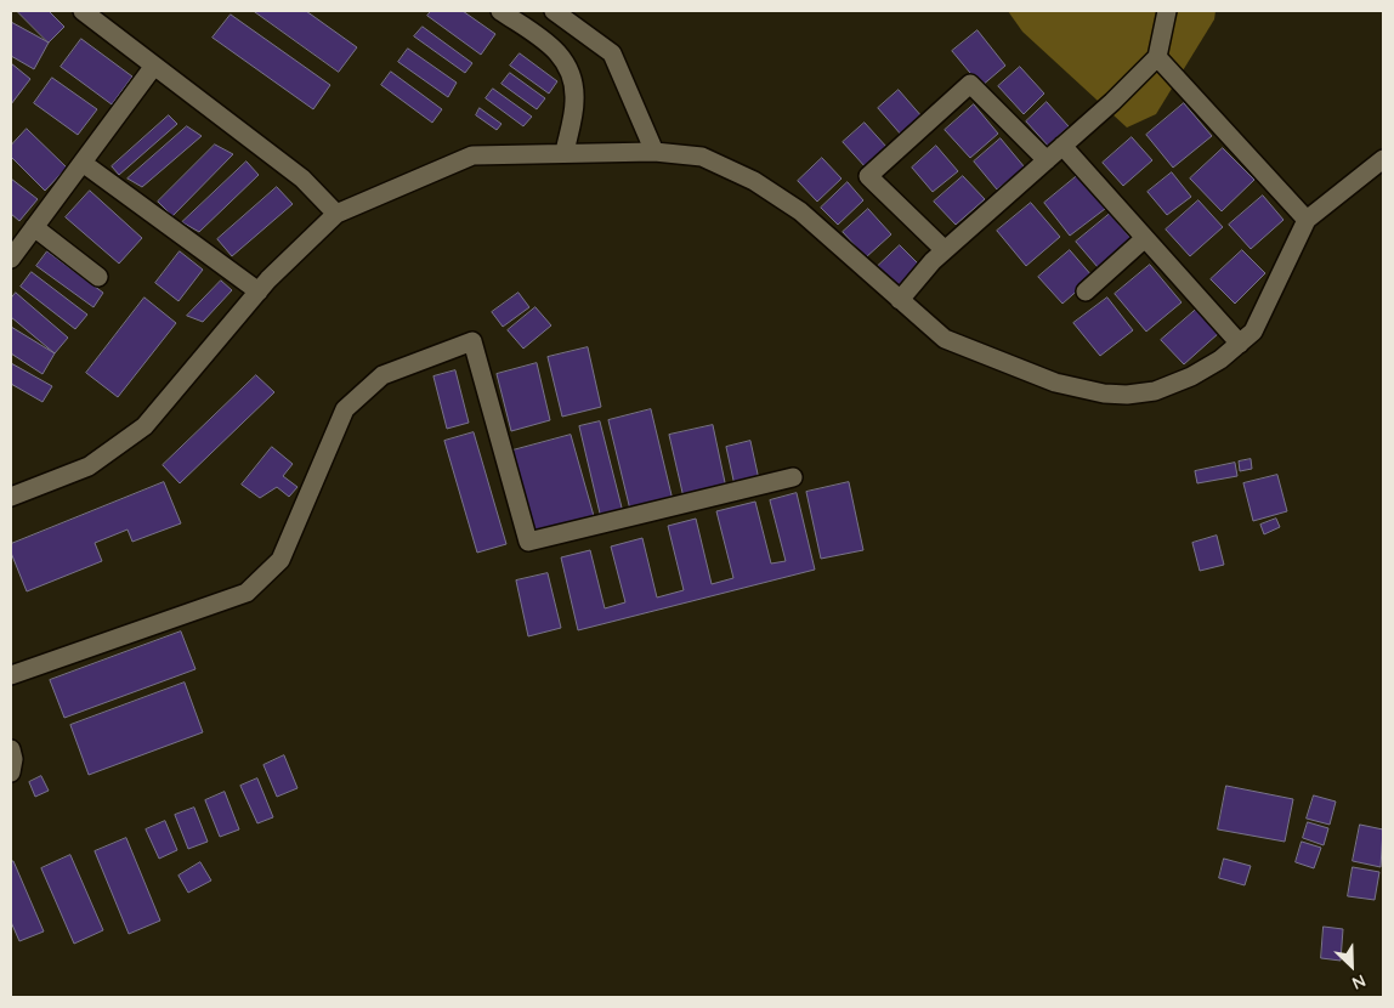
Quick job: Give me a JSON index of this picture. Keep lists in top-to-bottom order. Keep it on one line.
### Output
{"north":"bottom right"}
